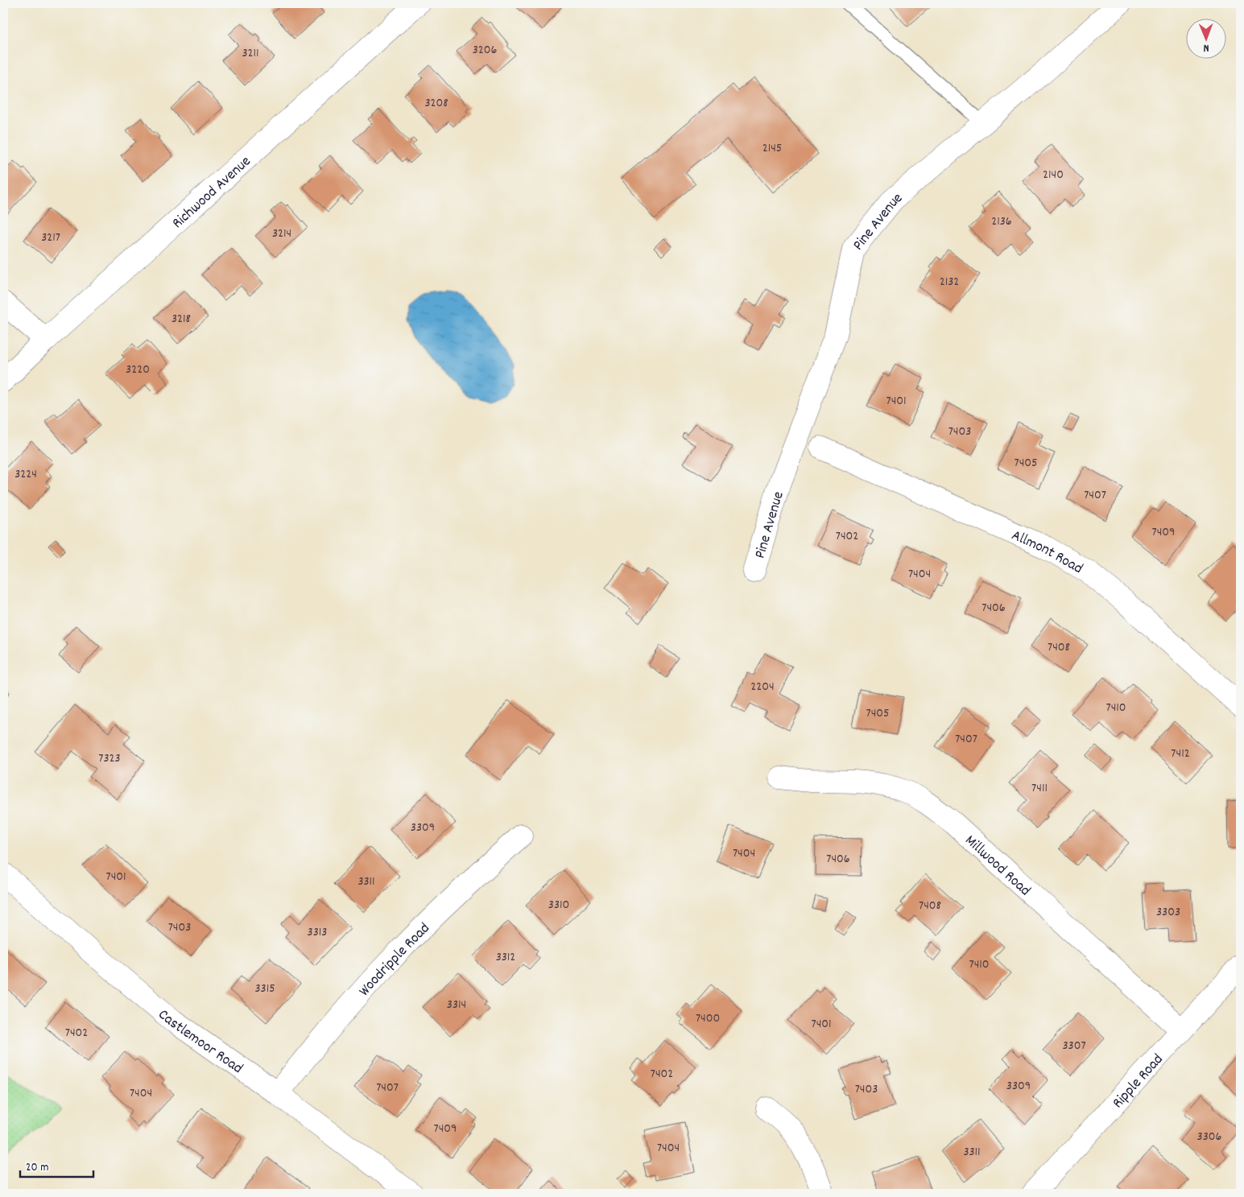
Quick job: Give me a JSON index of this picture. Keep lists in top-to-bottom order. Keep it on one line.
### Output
{"streets":{"street":["Richwood Avenue","Pine Avenue","Allmont Road","Millwood Road","Woodripple Road","Castlemoor Road","Ripple Road"]},"crossings":[["Millwood Road","Ripple Road"],["Woodripple Road","Castlemoor Road"]],"house_numbers":["3206","3211","3208","2145","2140","2136","3214","3217","2132","3218","3220","7401","7403","7405","3224","7407","7409","7402","7404","7406","7408","2204","7410","7405","7407","7412","7323","7411","3309","7404","7406","7401","3311","3310","7408","3303","7403","3313","3312","7410","3315","3314","7400","7401","7402","3307","7402","3309","7407","7403","7404","7409","3306","7404","3311"],"scale_bar":"20 m","north":"bottom"}
